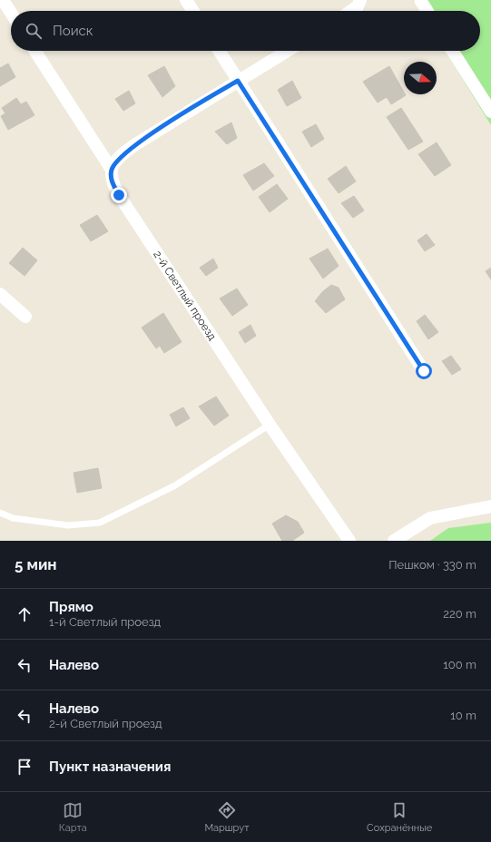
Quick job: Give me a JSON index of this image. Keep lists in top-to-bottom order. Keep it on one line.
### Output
{"streets":{"street":["2-й Светлый проезд"]},"north":"right","page":{"search":"Поиск","heading":["5 мин","Пешком · 330 m"],"list":[["Прямо","1-й Светлый проезд","220 m"],["Налево","100 m"],["Налево","2-й Светлый проезд","10 m"],"Пункт назначения"],"nav":["Карта","Маршрут","Сохранённые"]}}
